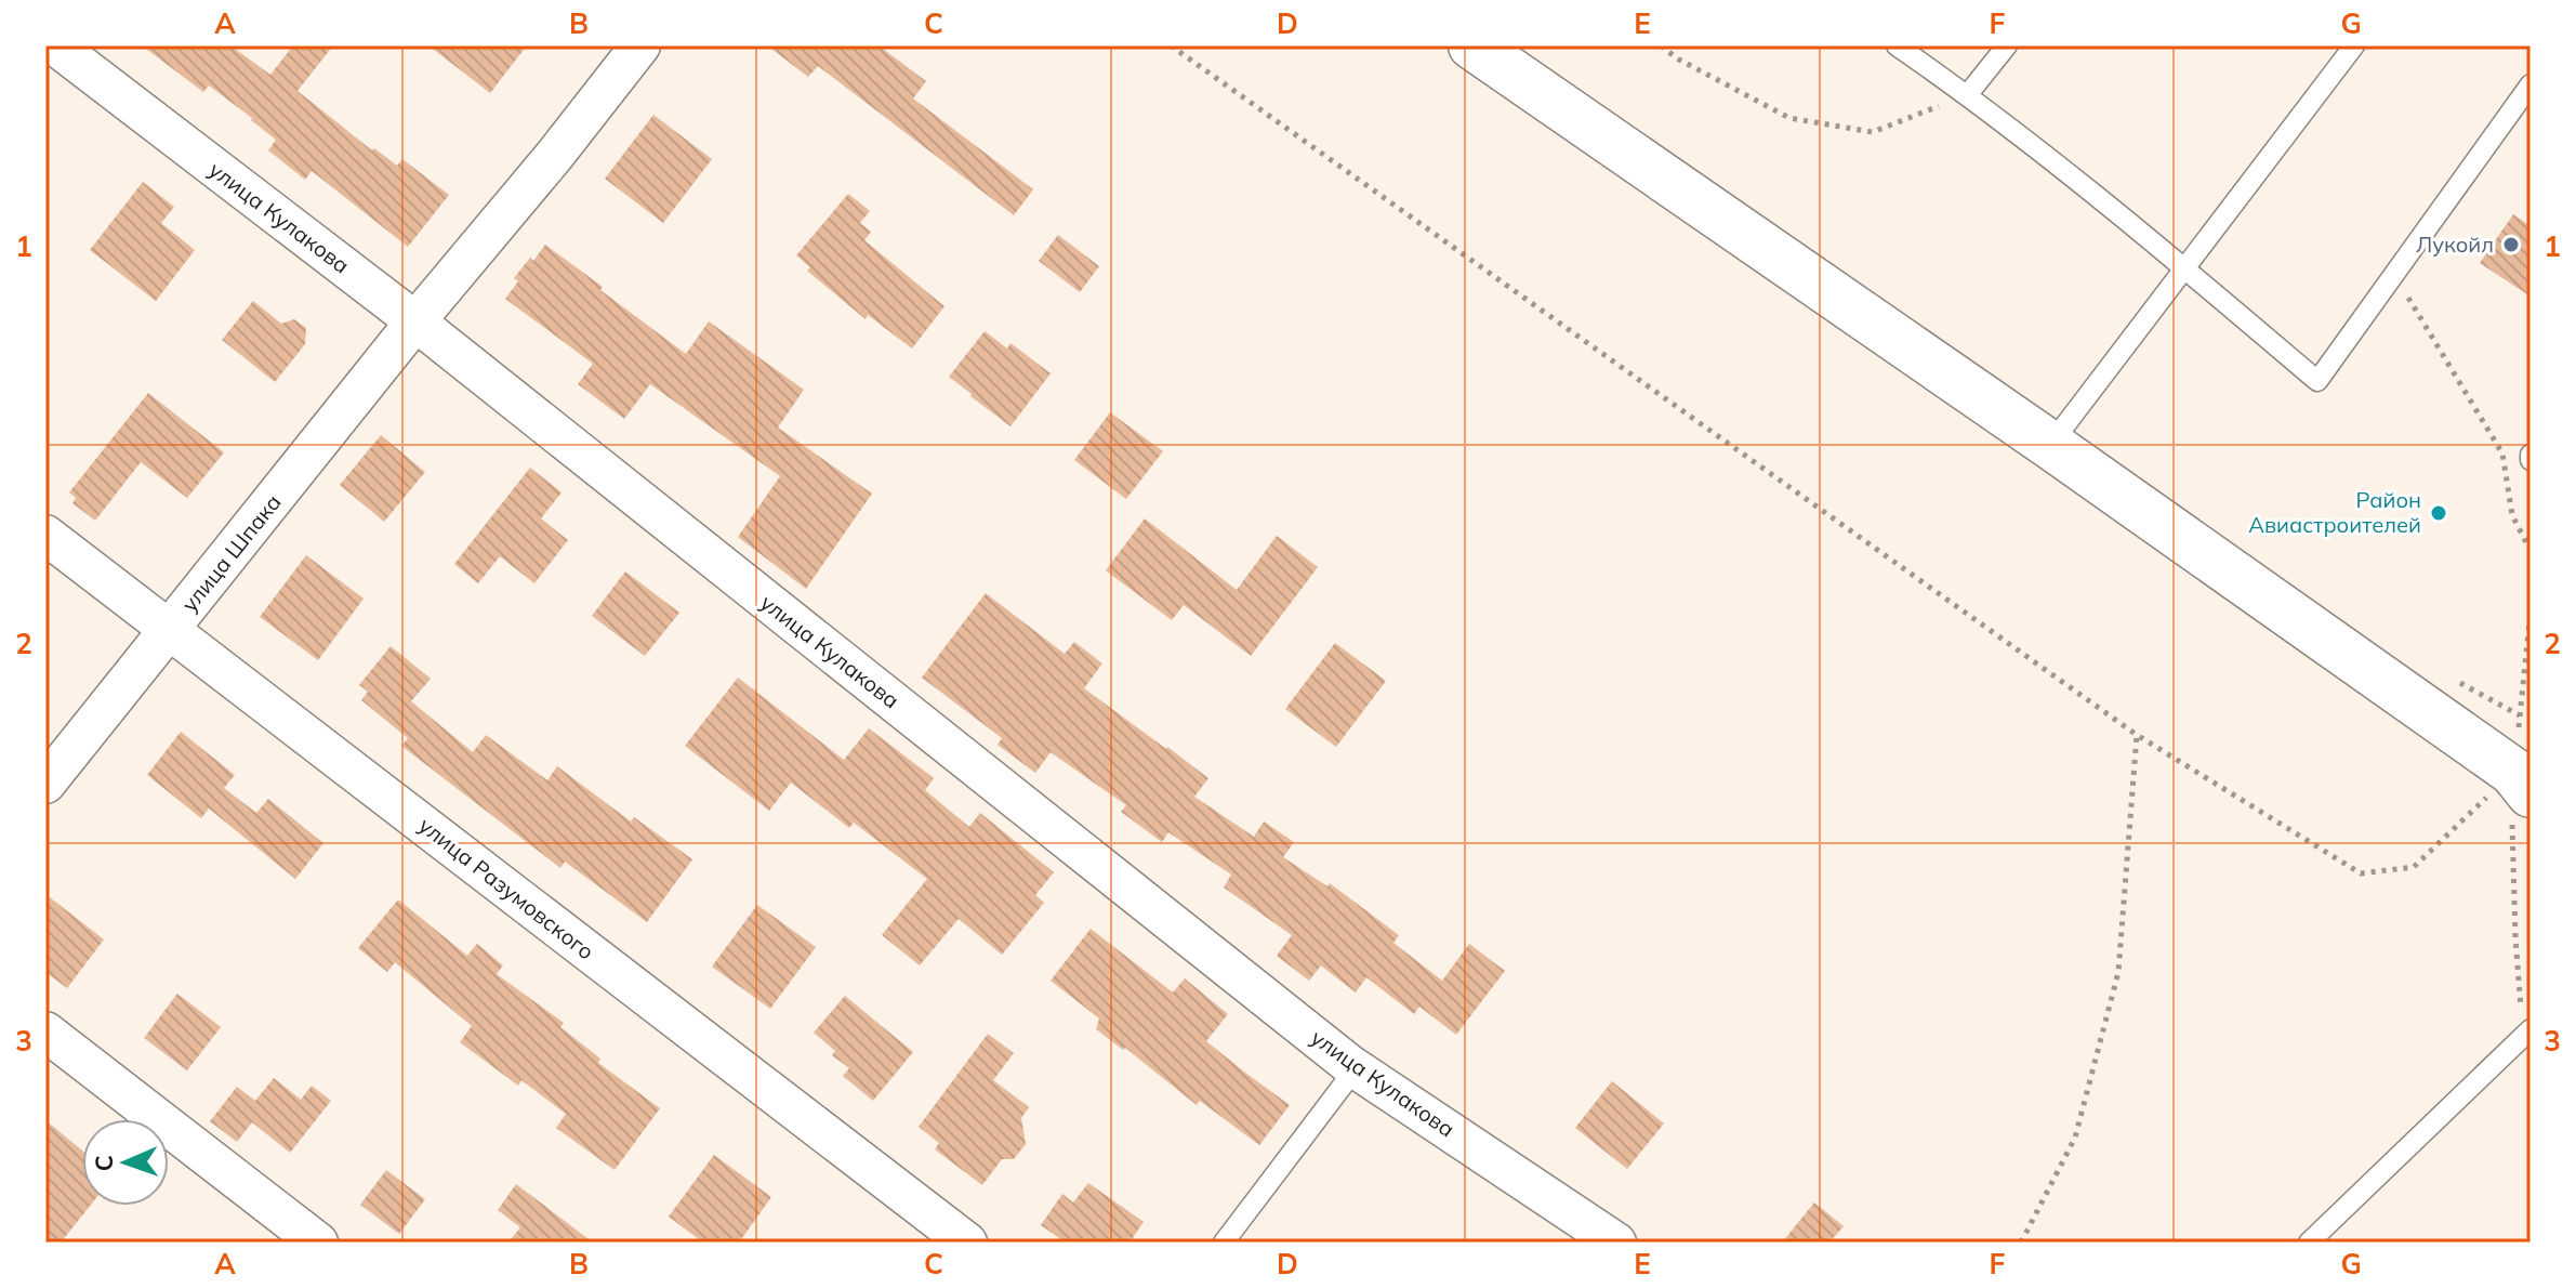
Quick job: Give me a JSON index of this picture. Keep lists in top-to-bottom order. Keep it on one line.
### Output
{"streets":{"street":["улица Кулакова","улица Шпака","улица Разумовского"]},"crossings":[["улица Кулакова","улица Шпака"],["улица Шпака","улица Разумовского"]],"places":["Лукойл","Район Авиастроителей"],"north":"left","grid":{"columns":["A","B","C","D","E","F","G"],"rows":["1","2","3"]}}
